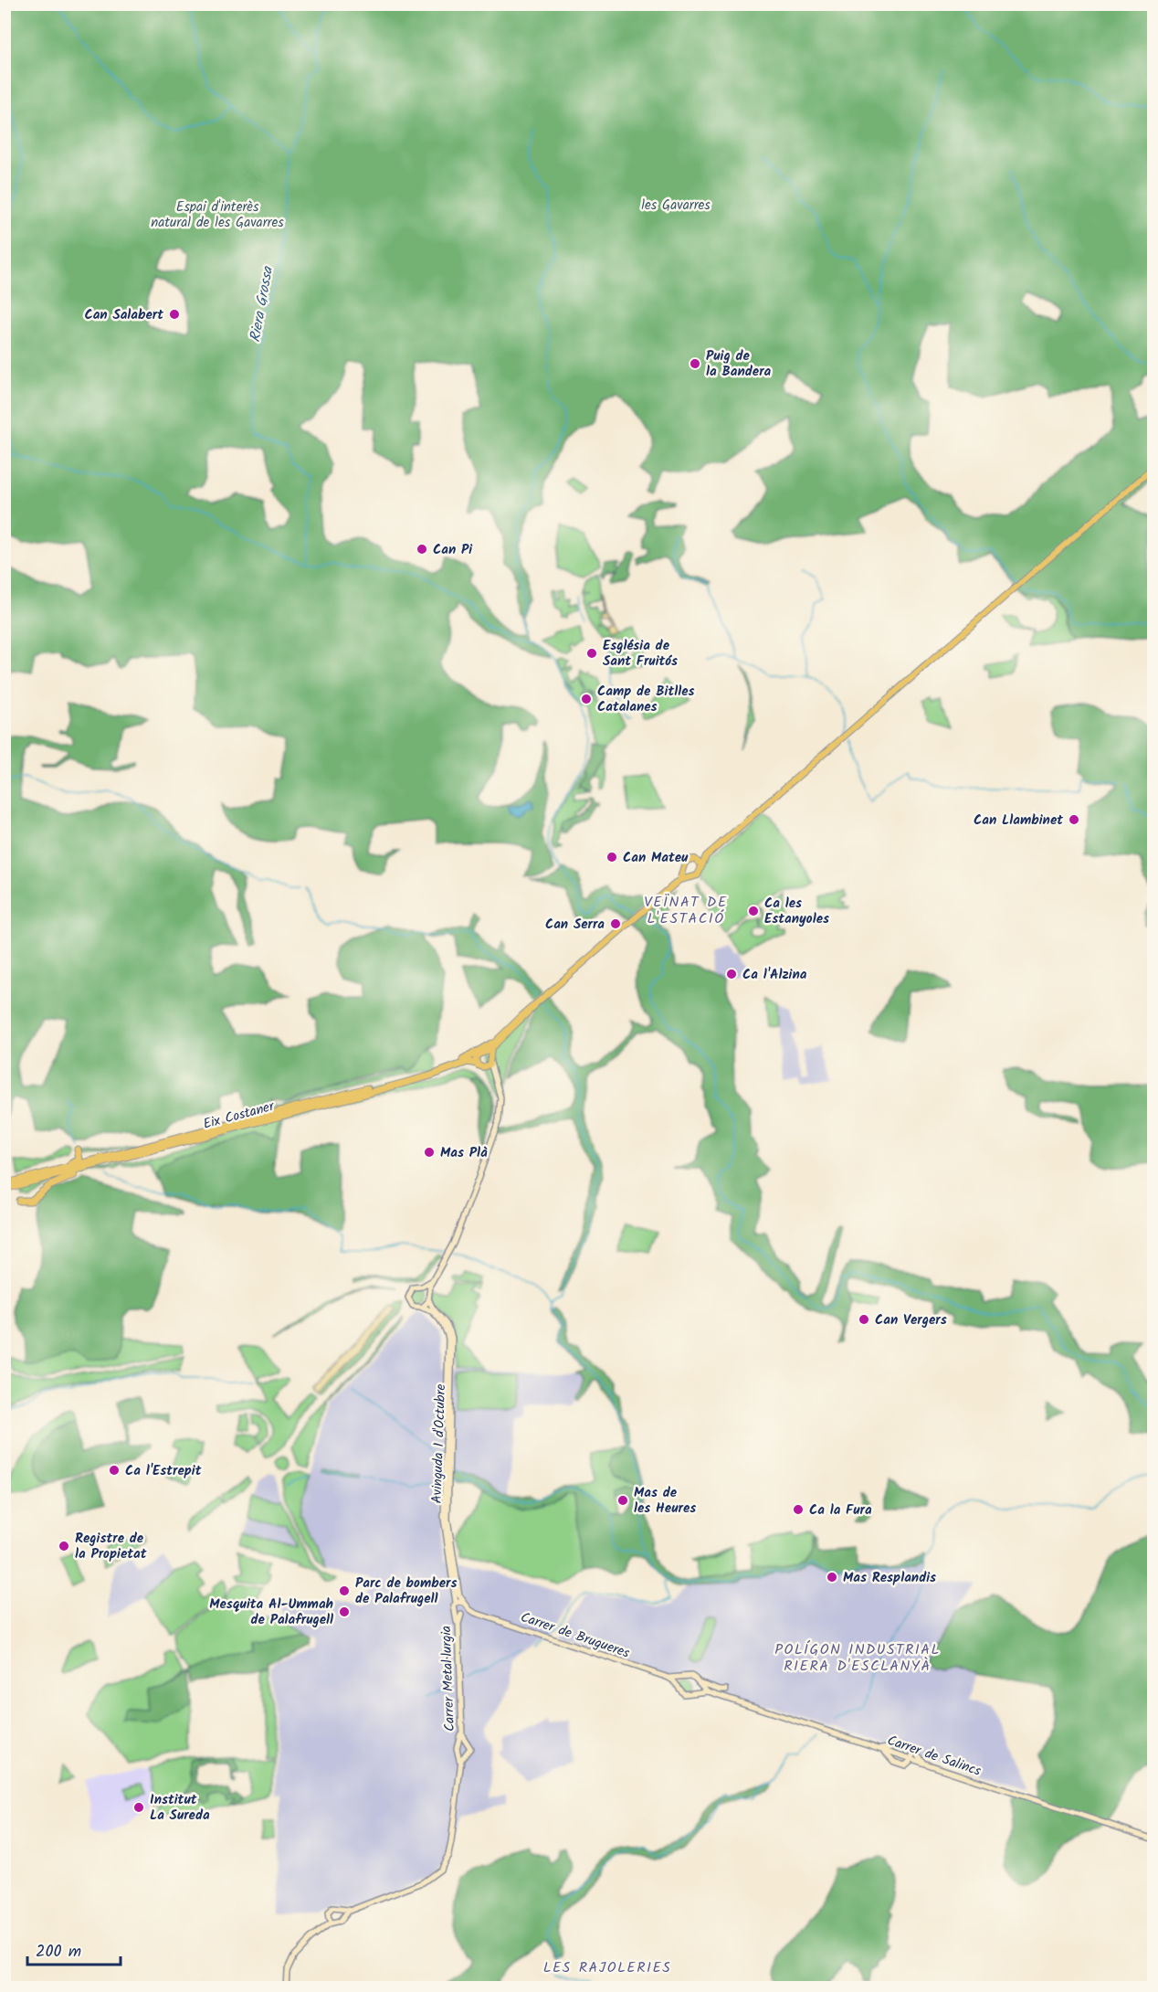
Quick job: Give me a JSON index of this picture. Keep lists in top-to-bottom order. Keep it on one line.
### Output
{"streets":{"highway":["Eix Costaner"],"main road":["Avinguda 1 d'Octubre","Carrer de Brugueres","Carrer Metal·lurgia","Carrer de Salincs"]},"crossings":[["Avinguda 1 d'Octubre","Carrer Metal·lurgia"]],"districts":["VEÏNAT DE L'ESTACIÓ","POLÍGON INDUSTRIAL RIERA D'ESCLANYÀ","LES RAJOLERIES"],"water":["Riera Grossa"],"parks":["les Gavarres","Espai d'interès natural de les Gavarres"],"places":["Can Salabert","Puig de la Bandera","Can Pi","Església de Sant Fruitós","Camp de Bitlles Catalanes","Can Llambinet","Can Mateu","Ca les Estanyoles","Can Serra","Ca l'Alzina","Mas Plà","Can Vergers","Ca l'Estrepit","Mas de les Heures","Ca la Fura","Registre de la Propietat","Mas Resplandis","Parc de bombers de Palafrugell","Mesquita Al-Ummah de Palafrugell","Institut La Sureda"],"scale_bar":"200 m"}
